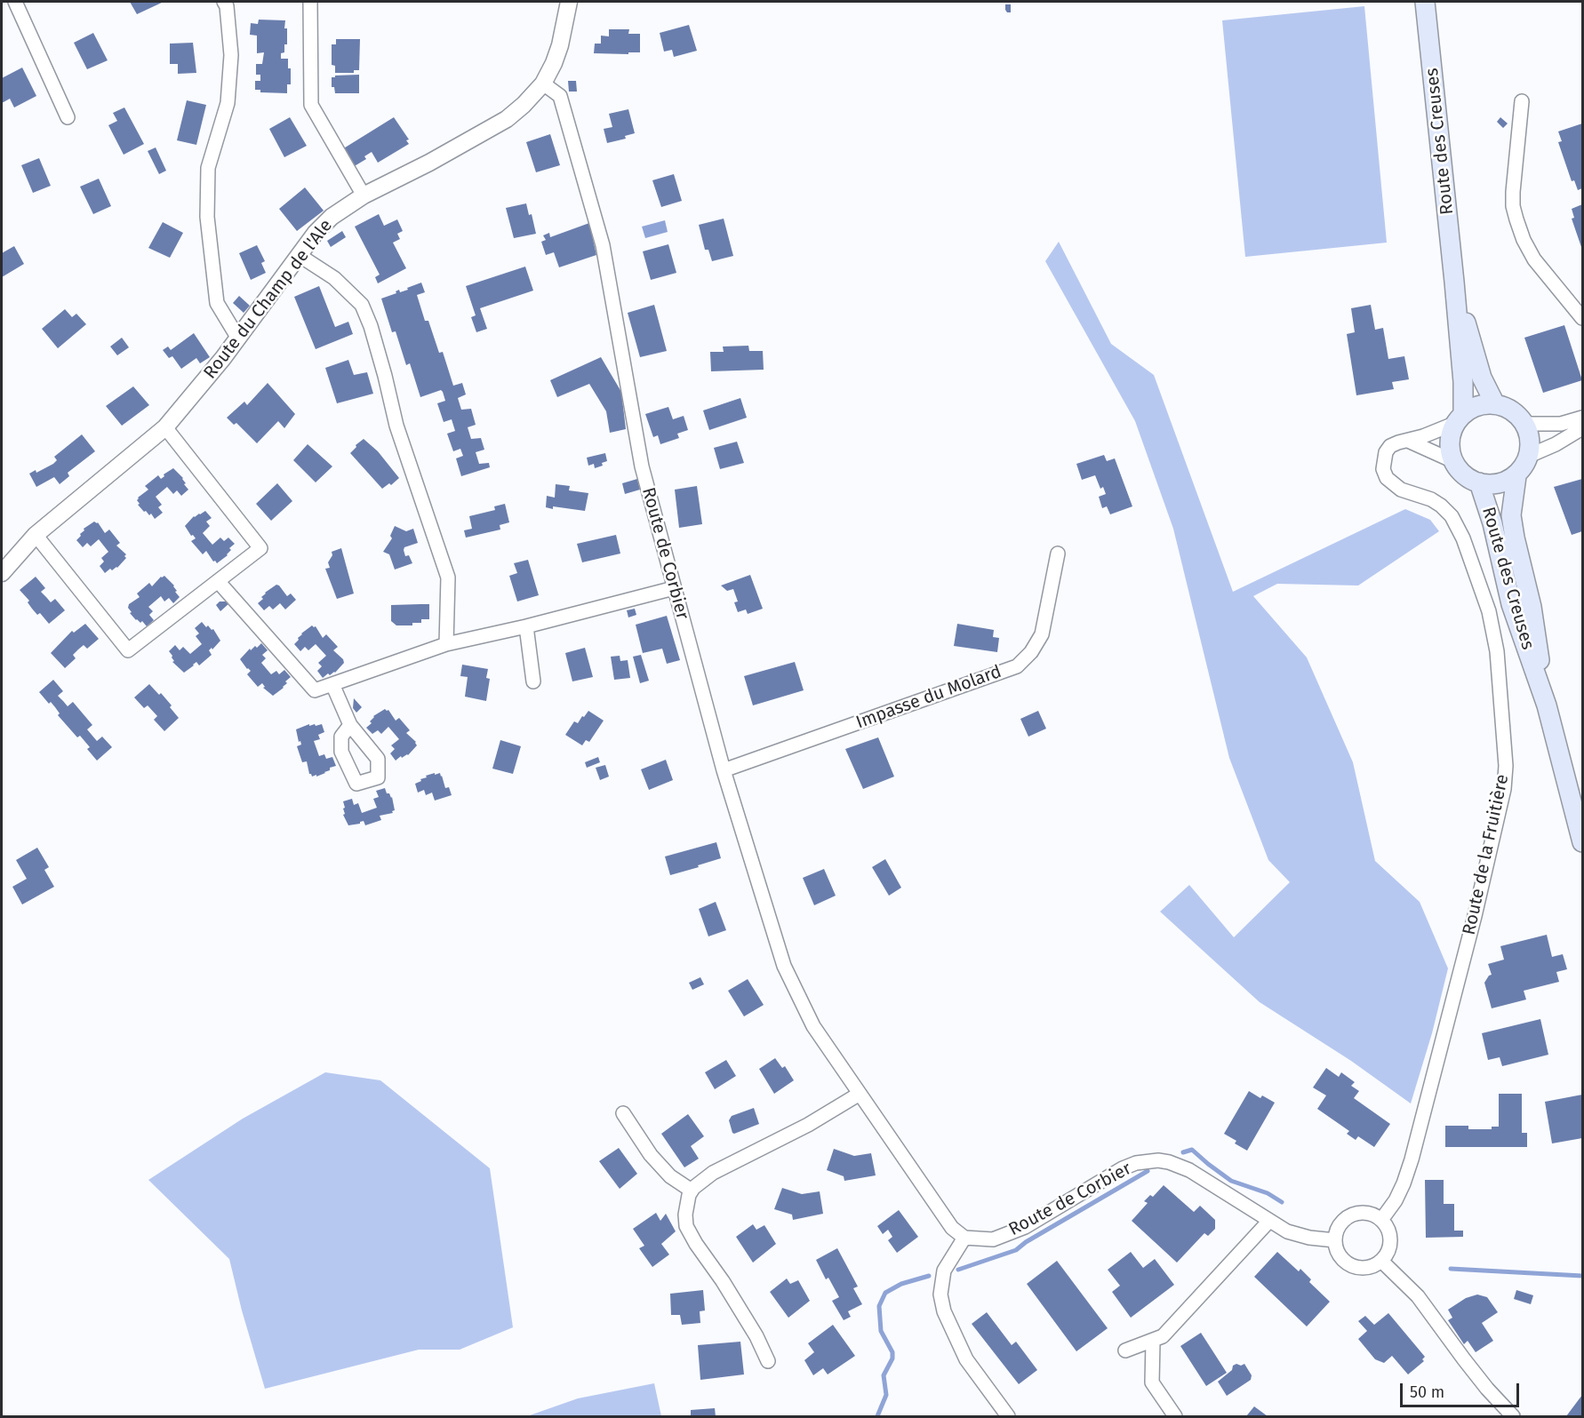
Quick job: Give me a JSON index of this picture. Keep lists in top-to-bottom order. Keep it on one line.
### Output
{"streets":{"main road":["Route des Creuses"],"street":["Route du Champ de l'Ale","Route de Corbier","Impasse du Molard","Route de la Fruitière"]},"crossings":[["Route des Creuses","Route de la Fruitière"],["Route du Champ de l'Ale","Route de Corbier"],["Route de Corbier","Impasse du Molard"],["Route de Corbier","Route de la Fruitière"]],"scale_bar":"50 m"}
